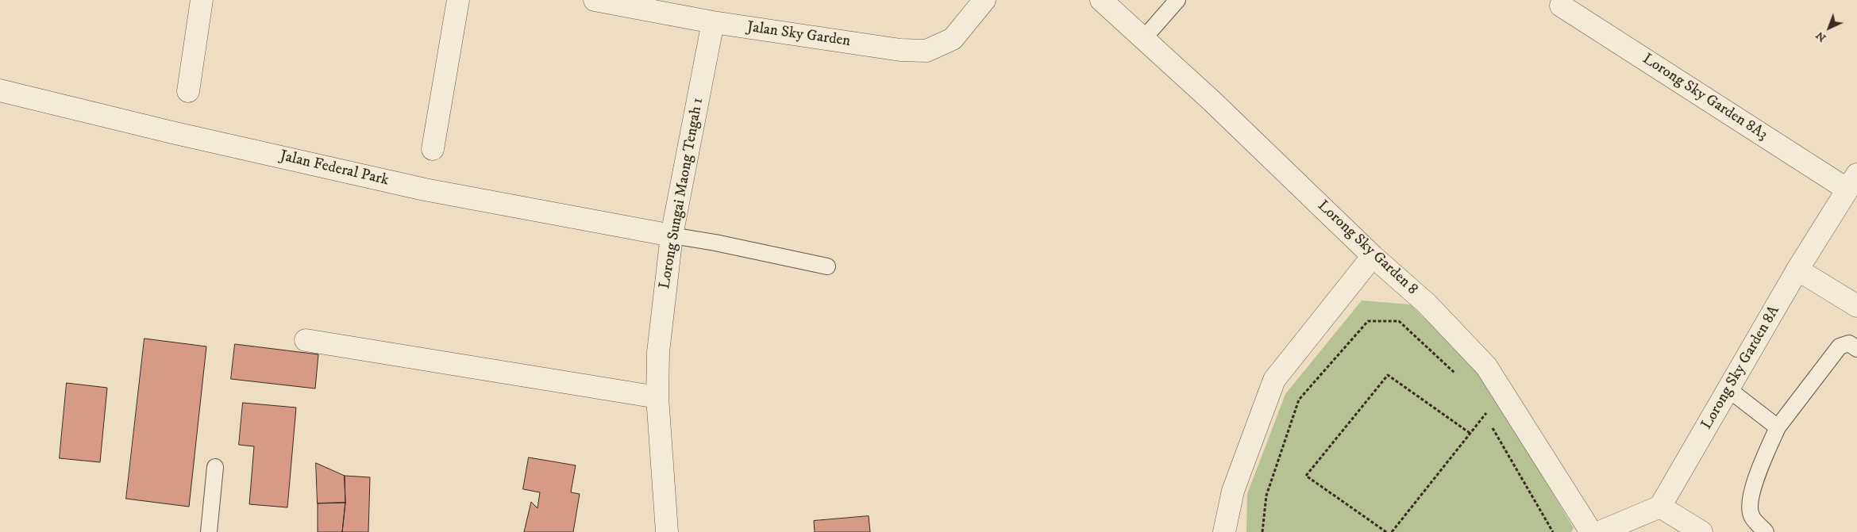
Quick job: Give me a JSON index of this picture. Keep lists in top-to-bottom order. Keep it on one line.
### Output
{"streets":{"street":["Jalan Sky Garden","Lorong Sky Garden 8A3","Jalan Federal Park","Lorong Sungai Maong Tengah 1","Lorong Sky Garden 8","Lorong Sky Garden 8A"]},"crossings":[["Jalan Sky Garden","Lorong Sungai Maong Tengah 1"],["Lorong Sky Garden 8A3","Lorong Sky Garden 8A"],["Jalan Federal Park","Lorong Sungai Maong Tengah 1"]],"north":"bottom left"}
